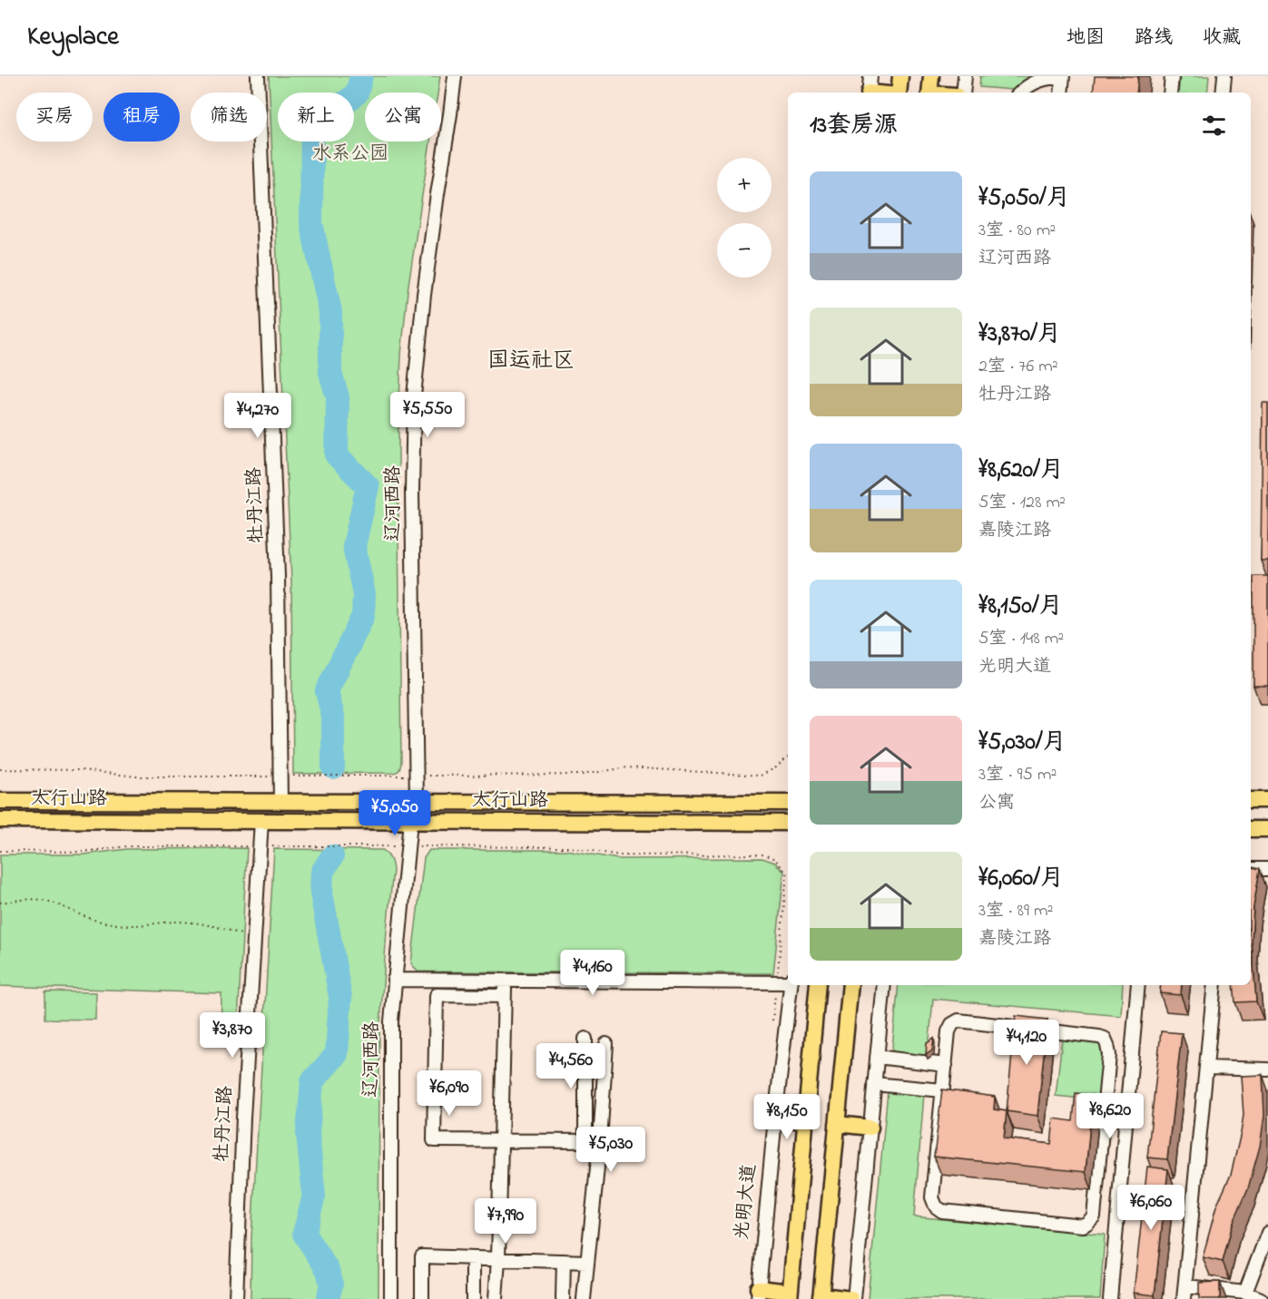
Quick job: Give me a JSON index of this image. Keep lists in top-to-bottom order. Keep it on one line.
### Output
{"streets":{"main road":["太行山路"],"street":["辽河西路","牡丹江路","光明大道"]},"crossings":[["辽河西路","太行山路"],["牡丹江路","太行山路"]],"districts":["国运社区"],"parks":["水系公园"],"page":{"header":"Keyplace","nav":["地图","路线","收藏"],"chip":["买房","租房","筛选","新上","公寓"],"heading":"13套房源","map_buttons":["+","−"],"list":[{"name":"¥5,050/月","note":"3室 · 80 m² · 辽河西路"},{"name":"¥3,870/月","note":"2室 · 76 m² · 牡丹江路"},{"name":"¥8,620/月","note":"5室 · 128 m² · 嘉陵江路"},{"name":"¥8,150/月","note":"5室 · 148 m² · 光明大道"},{"name":"¥5,030/月","note":"3室 · 95 m² · 公寓"},{"name":"¥6,060/月","note":"3室 · 89 m² · 嘉陵江路"}],"price":["¥5,550","¥4,270","¥5,050","¥4,160","¥3,870","¥4,120","¥4,560","¥6,090","¥8,620","¥8,150","¥5,030","¥6,060","¥7,990"]}}
